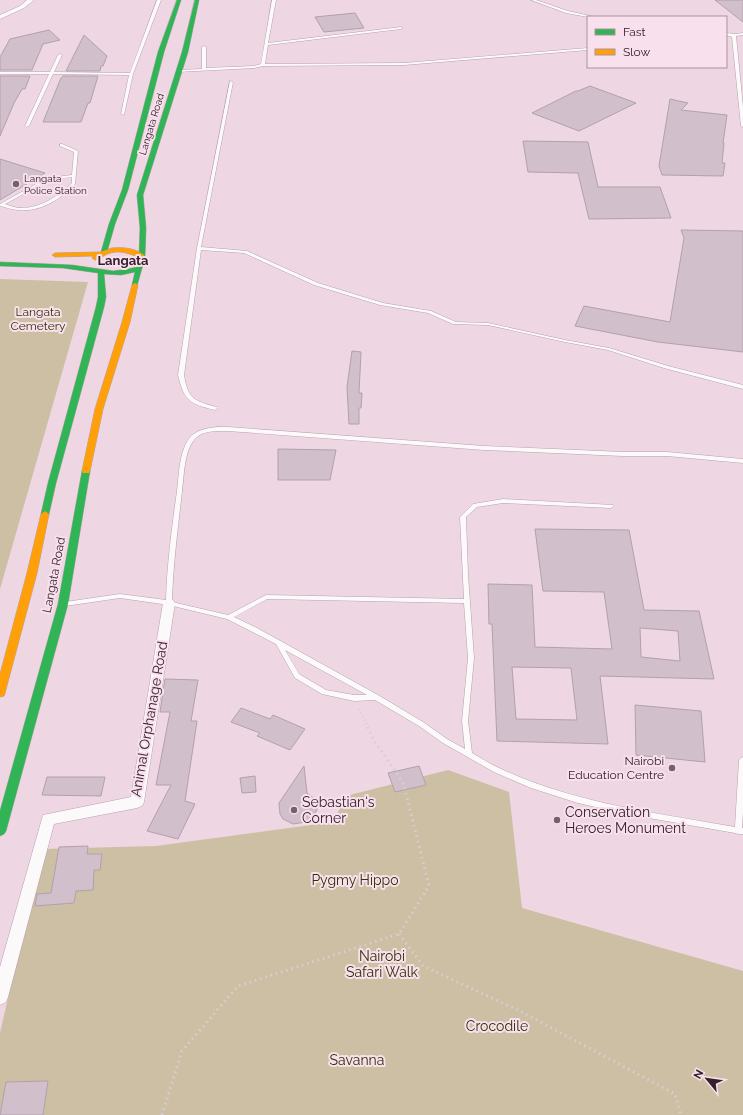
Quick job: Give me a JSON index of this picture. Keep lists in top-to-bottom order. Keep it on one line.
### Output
{"streets":{"main road":["Langata Road"],"street":["Animal Orphanage Road"]},"districts":["Langata"],"parks":["Langata Cemetery","Pygmy Hippo","Nairobi Safari Walk","Crocodile","Savanna"],"places":["Langata Police Station","Nairobi Education Centre","Sebastian‘s Corner","Conservation Heroes Monument"],"legend":["Fast","Slow"],"north":"top left"}
